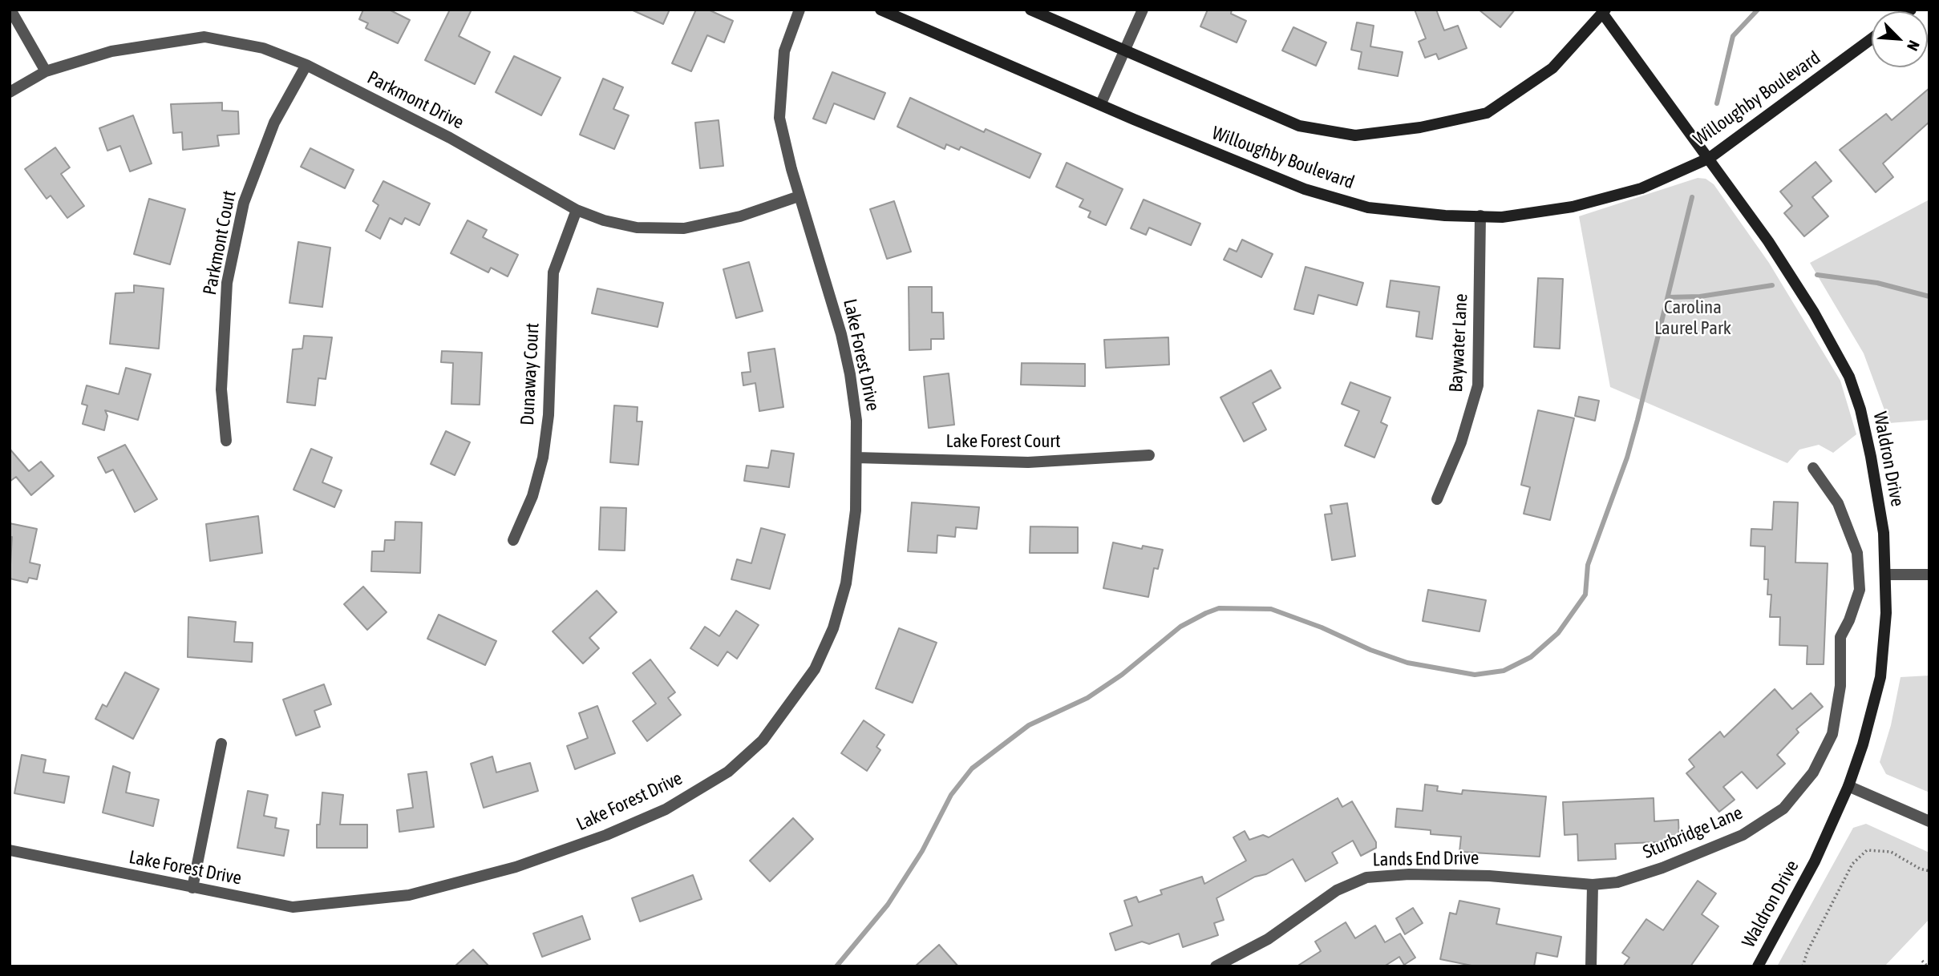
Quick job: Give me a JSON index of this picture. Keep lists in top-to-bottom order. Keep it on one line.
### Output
{"streets":{"street":["Willoughby Boulevard","Parkmont Drive","Parkmont Court","Baywater Lane","Lake Forest Drive","Dunaway Court","Lake Forest Court","Waldron Drive","Sturbridge Lane","Lands End Drive"]},"crossings":[["Willoughby Boulevard","Baywater Lane"],["Willoughby Boulevard","Waldron Drive"],["Parkmont Drive","Parkmont Court"],["Parkmont Drive","Lake Forest Drive"],["Parkmont Drive","Dunaway Court"],["Lake Forest Drive","Lake Forest Court"],["Sturbridge Lane","Lands End Drive"]],"parks":["Carolina Laurel Park"],"north":"bottom right"}
